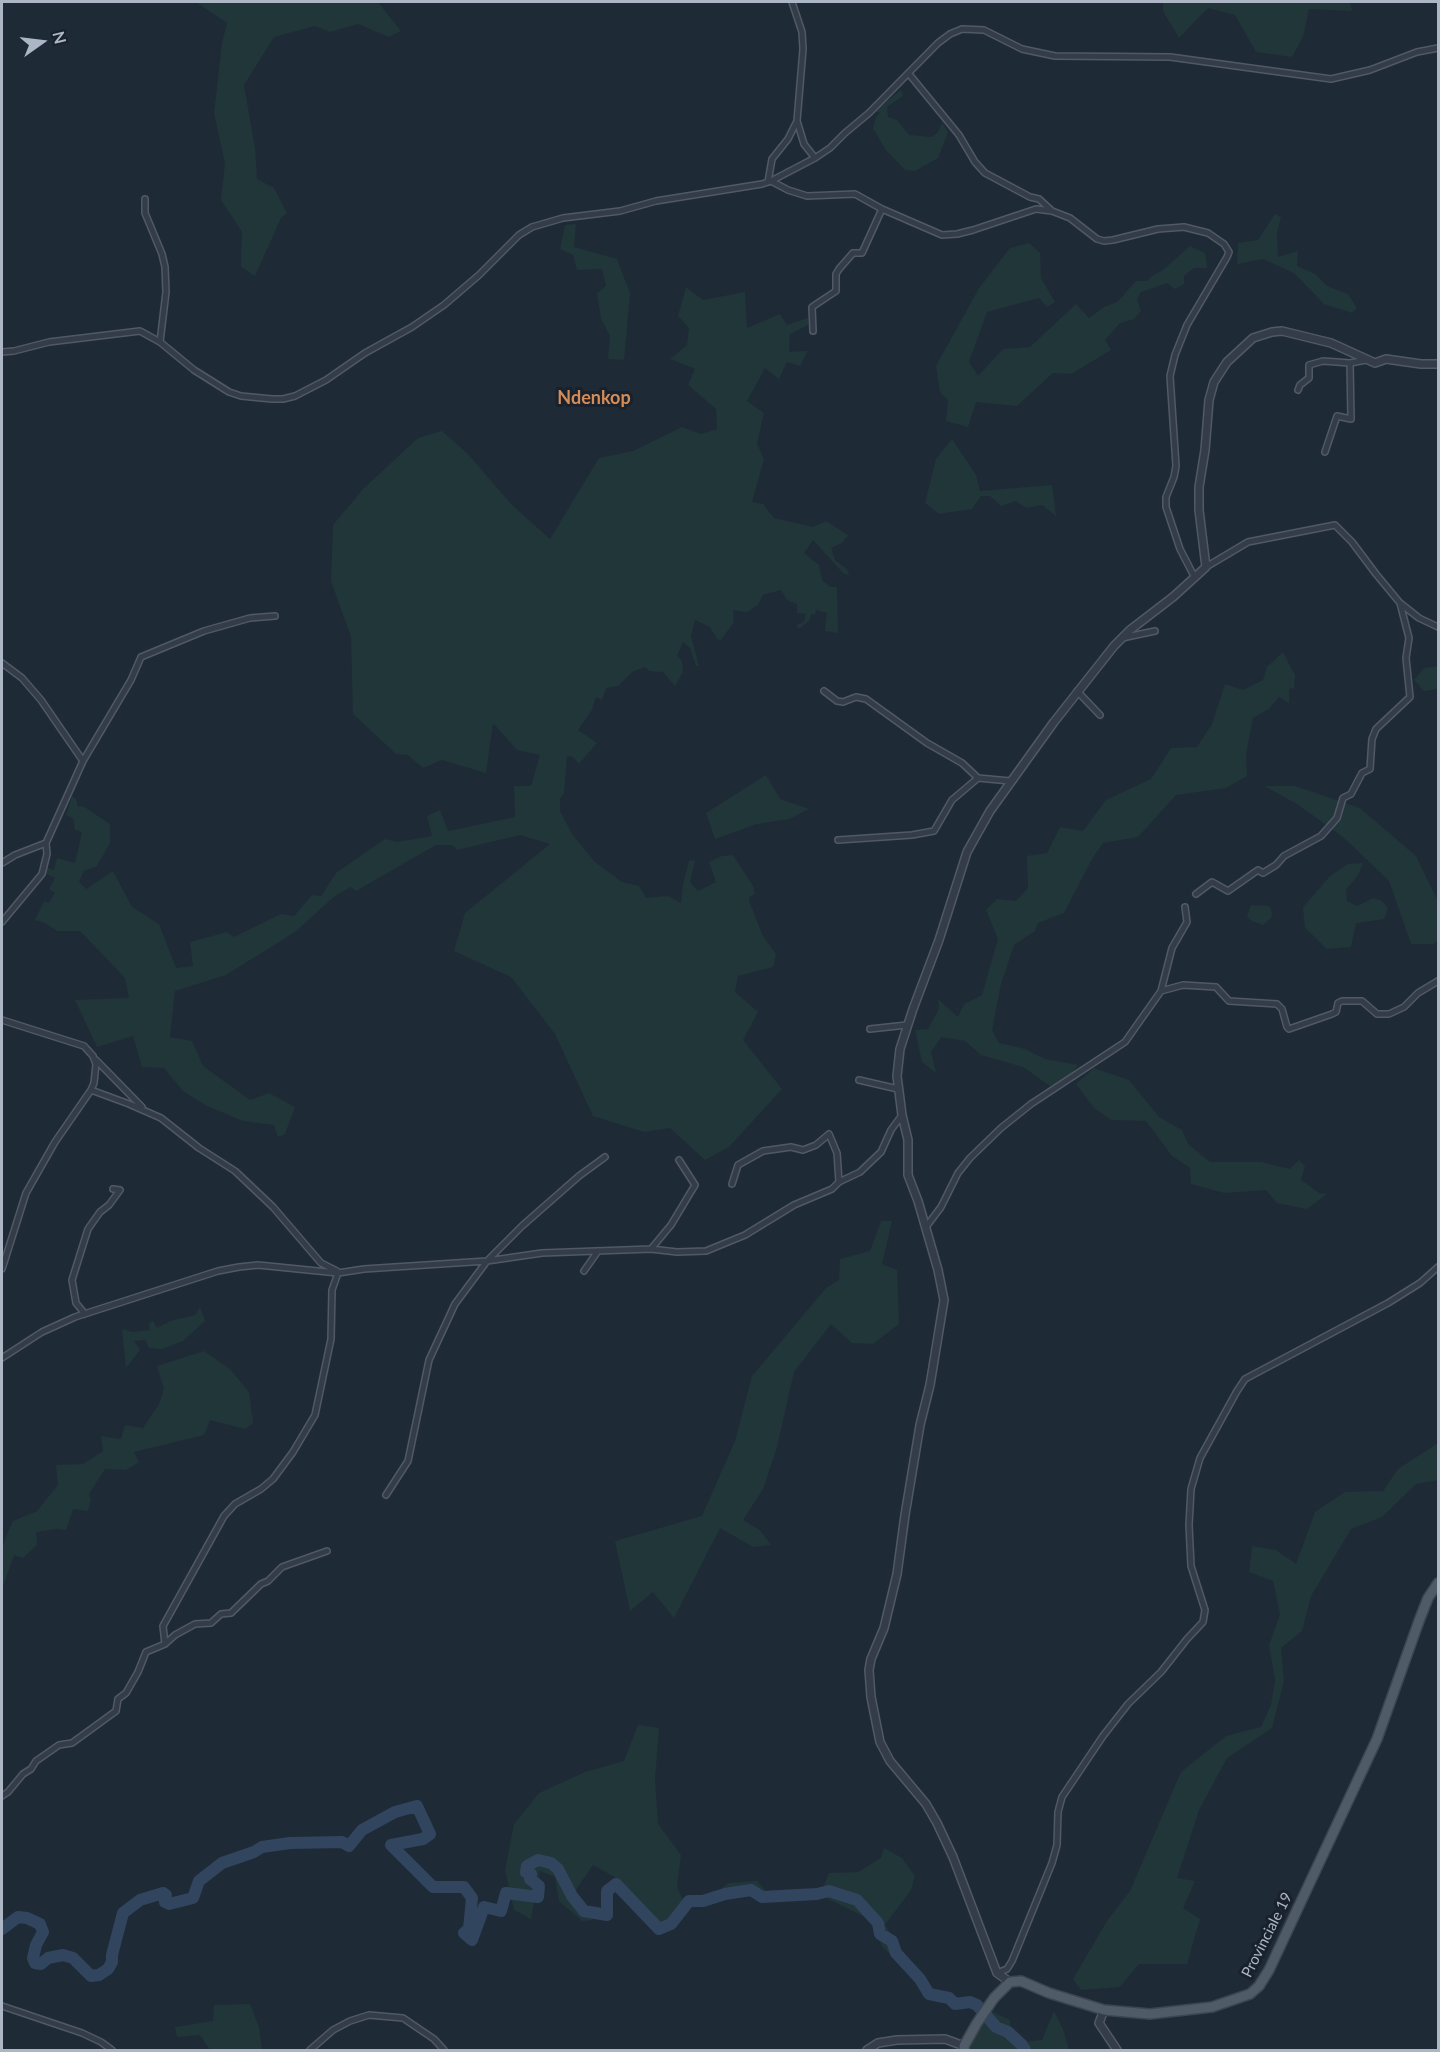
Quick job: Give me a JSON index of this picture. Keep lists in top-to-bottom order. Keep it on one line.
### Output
{"streets":{"main road":["Provinciale 19"]},"districts":["Ndenkop"],"north":"right"}
